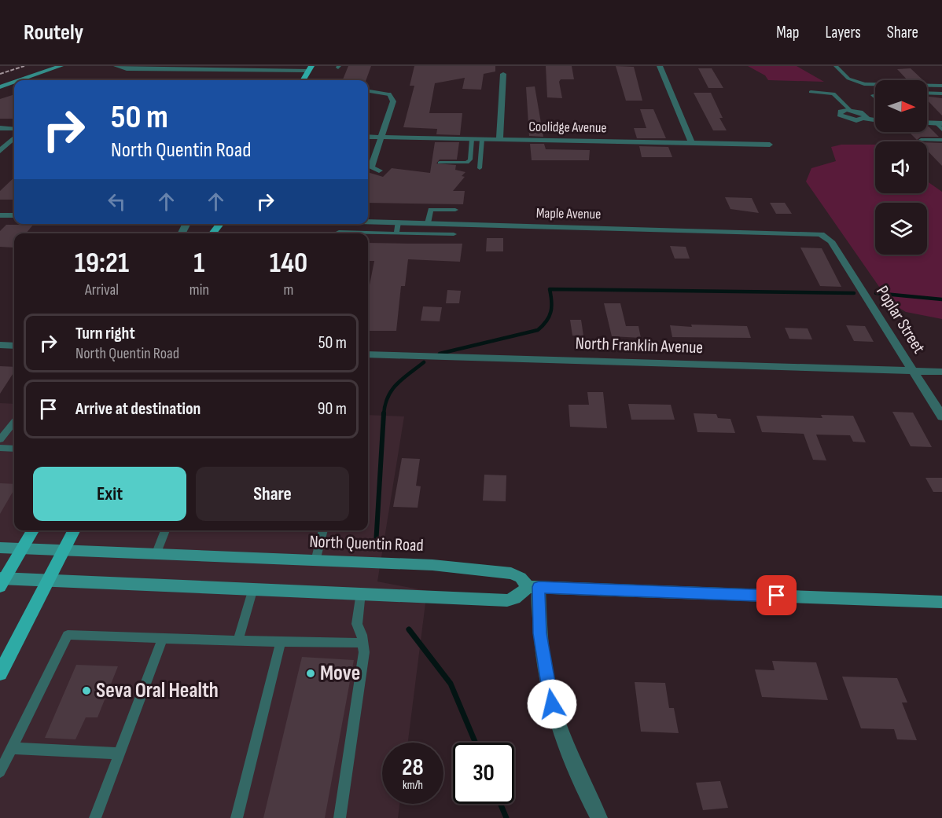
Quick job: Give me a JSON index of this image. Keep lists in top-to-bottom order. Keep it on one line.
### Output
{"streets":{"main road":["North Quentin Road"],"street":["Coolidge Avenue","Maple Avenue","Poplar Street","North Franklin Avenue"]},"crossings":[["Maple Avenue","Poplar Street"],["Poplar Street","North Franklin Avenue"]],"places":["Move","Seva Oral Health"],"north":"right","page":{"header":"Routely","nav":["Map","Layers","Share"],"turn":["50 m","North Quentin Road"],"eta":["19:21","Arrival","1","min","140","m"],"list":[{"name":"Turn right","note":"North Quentin Road","value":"50 m"},{"name":"Arrive at destination","value":"90 m"}],"buttons":["Exit","Share"],"speed":"28 km/h","limit":"30"}}
